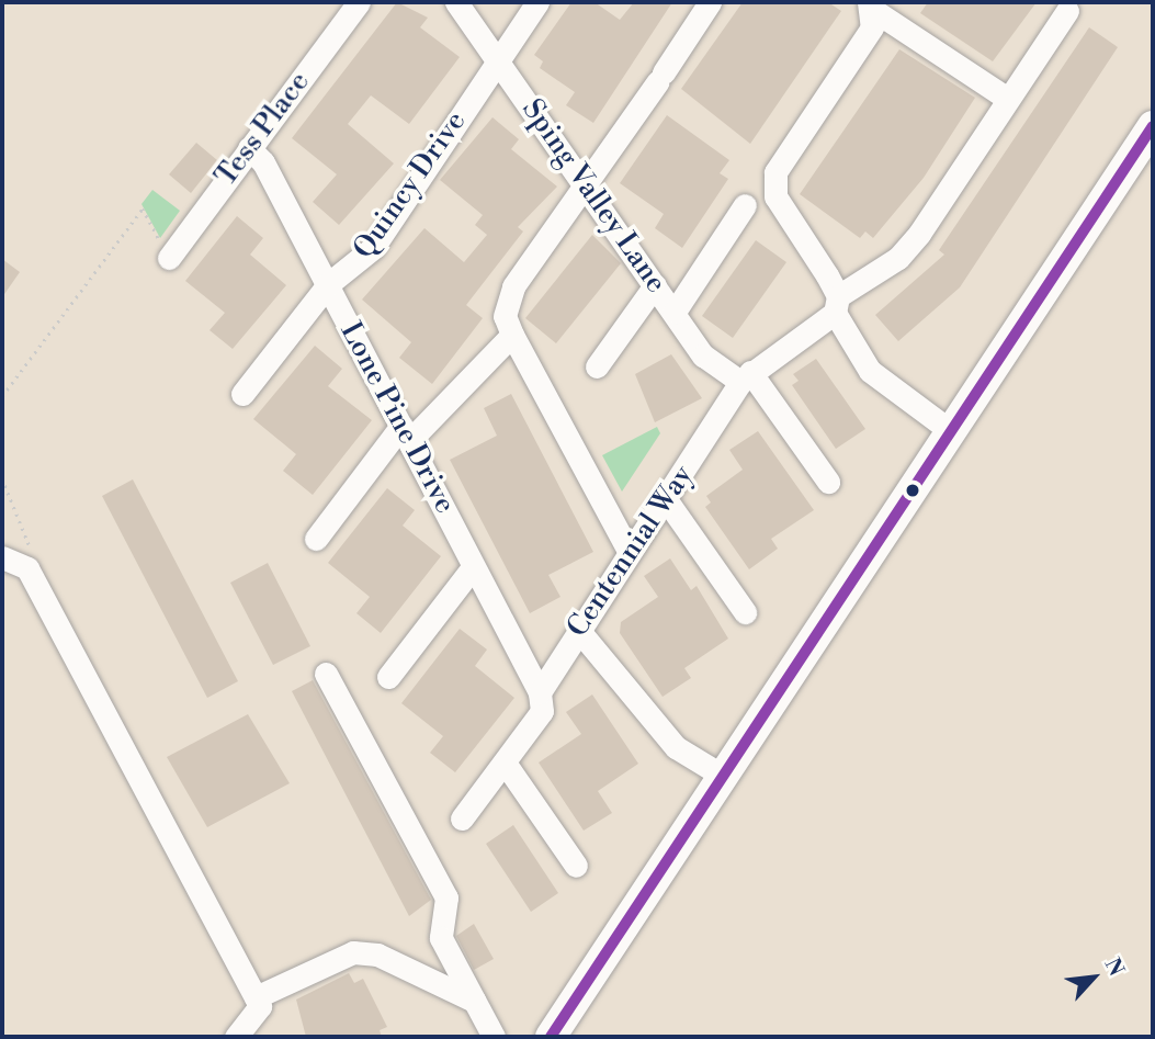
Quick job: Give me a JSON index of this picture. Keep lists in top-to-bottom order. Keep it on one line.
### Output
{"streets":{"street":["Tess Place","Quincy Drive","Sping Valley Lane","Lone Pine Drive","Centennial Way"]},"crossings":[["Tess Place","Lone Pine Drive"],["Quincy Drive","Sping Valley Lane"],["Quincy Drive","Lone Pine Drive"],["Sping Valley Lane","Centennial Way"],["Lone Pine Drive","Centennial Way"]],"north":"top right"}
